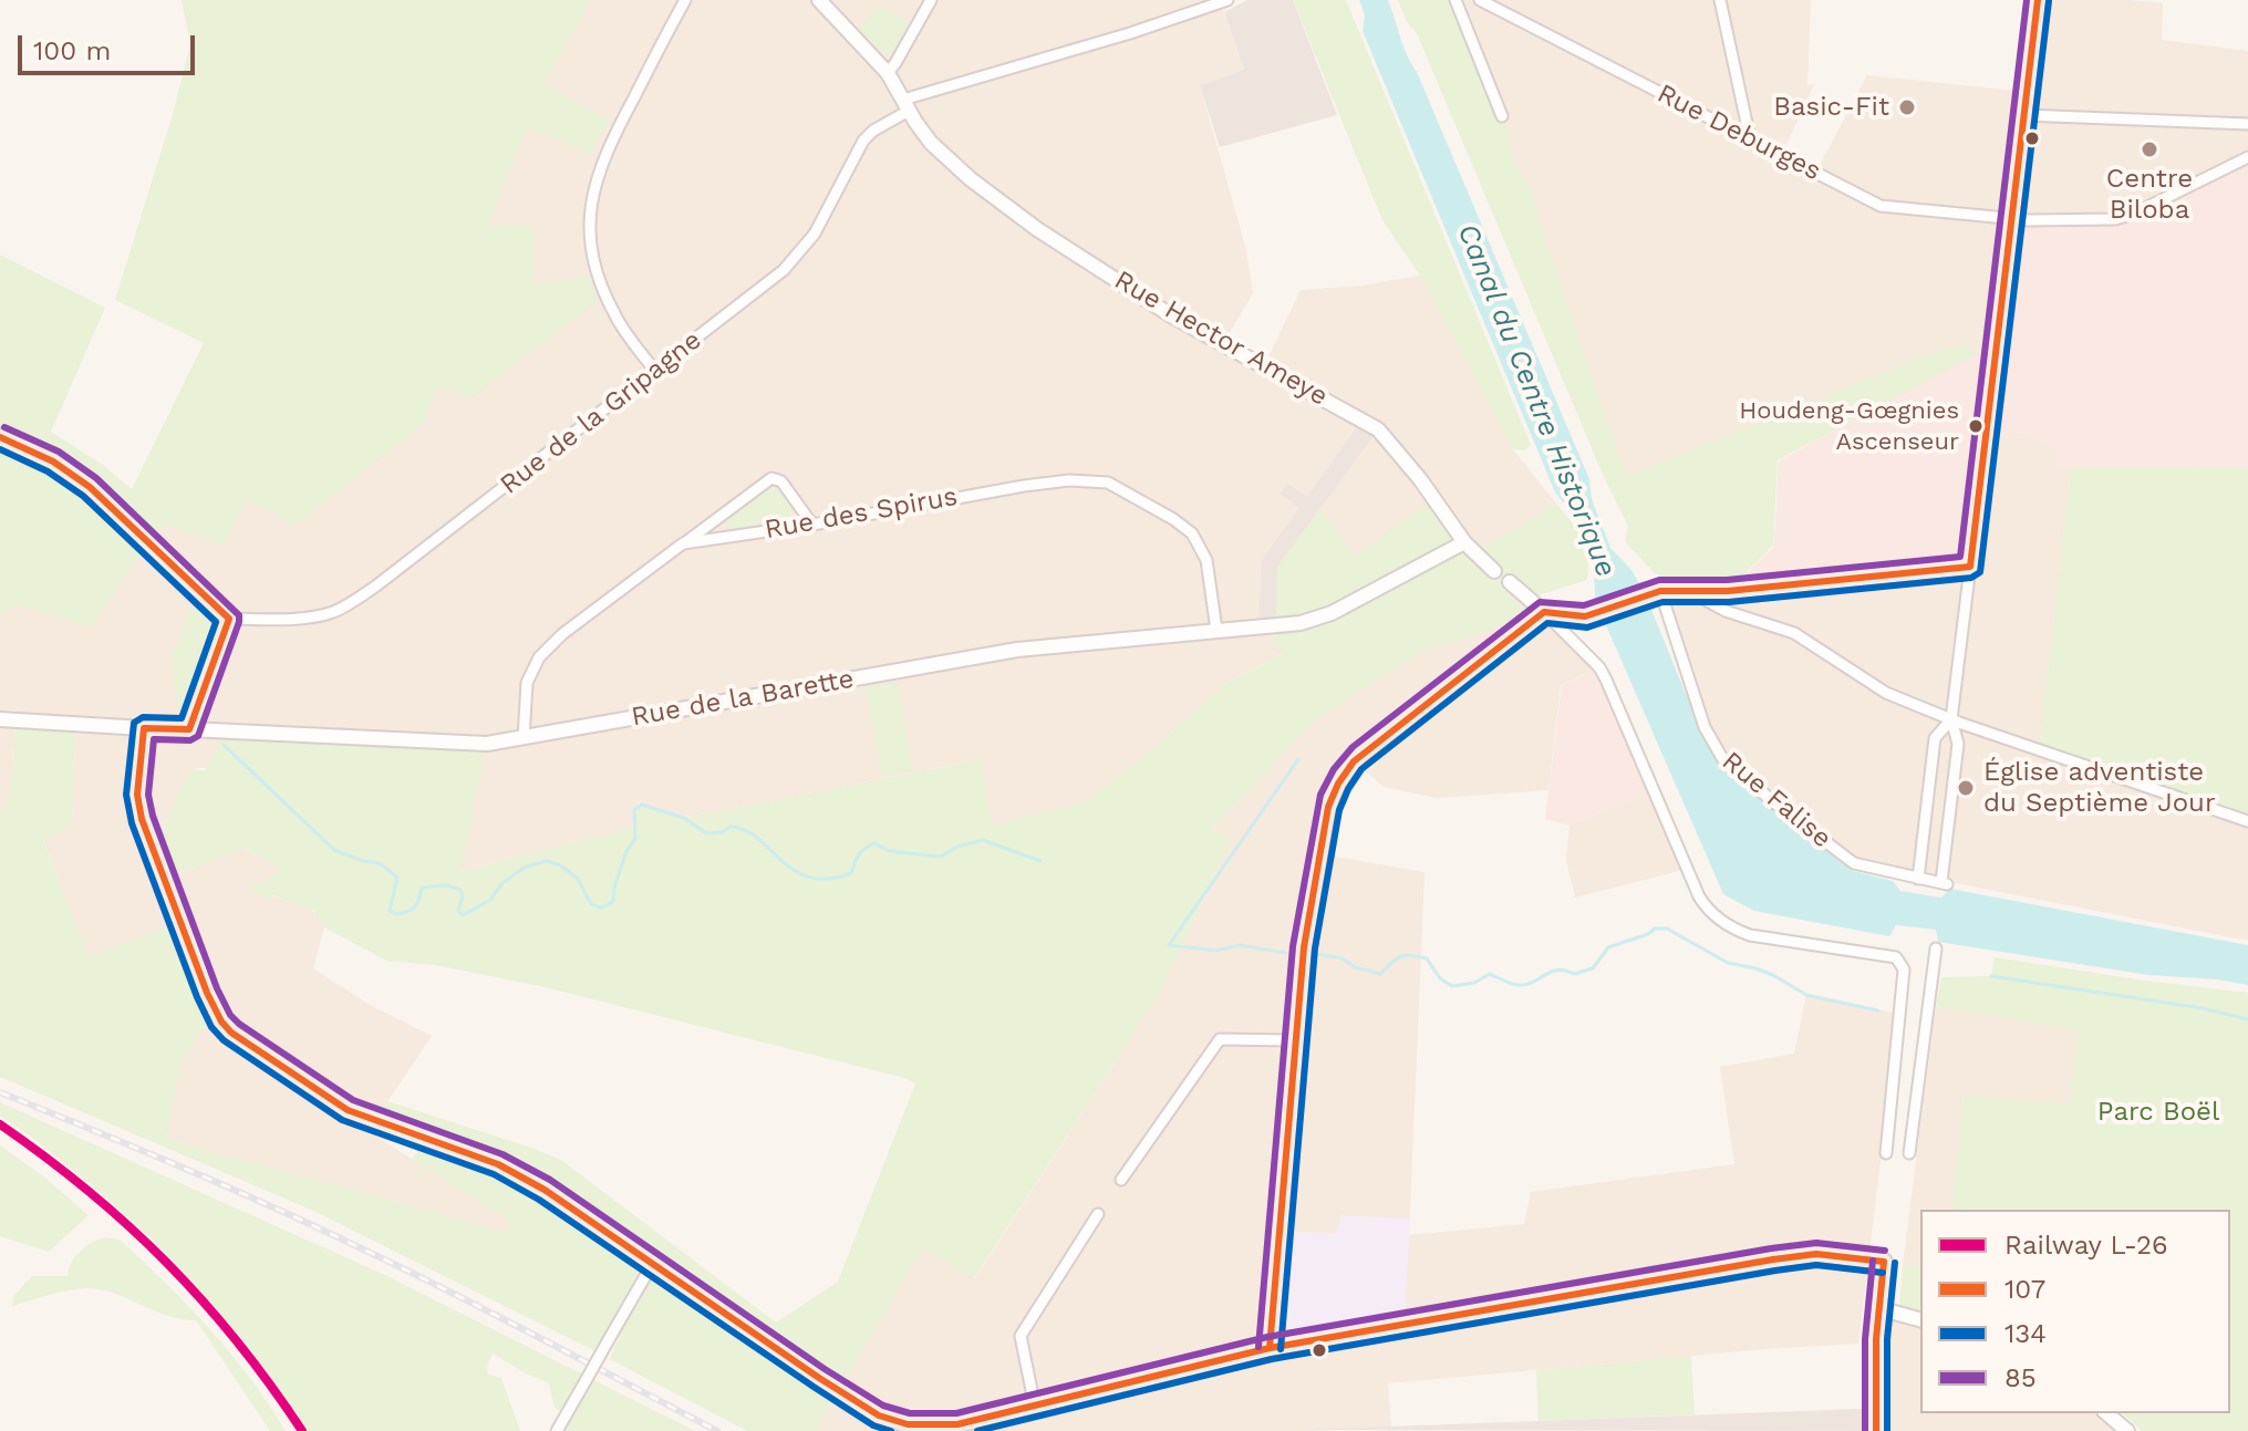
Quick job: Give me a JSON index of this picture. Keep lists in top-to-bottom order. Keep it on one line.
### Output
{"streets":{"main road":["Rue de la Barette"],"street":["Rue Deburges","Rue Hector Ameye","Rue de la Gripagne","Rue des Spirus","Rue Falise"]},"crossings":[["Rue Hector Ameye","Rue de la Gripagne"],["Rue Hector Ameye","Rue de la Barette"],["Rue des Spirus","Rue de la Barette"]],"water":["Canal du Centre Historique"],"parks":["Parc Boël"],"places":["Basic-Fit","Centre Biloba","Houdeng-Gœgnies Ascenseur","Église adventiste du Septième Jour"],"lines":["transit line 107","transit line 85","transit line 134","rail line L-26"],"legend":["Railway L-26","107","134","85"],"scale_bar":"100 m"}
